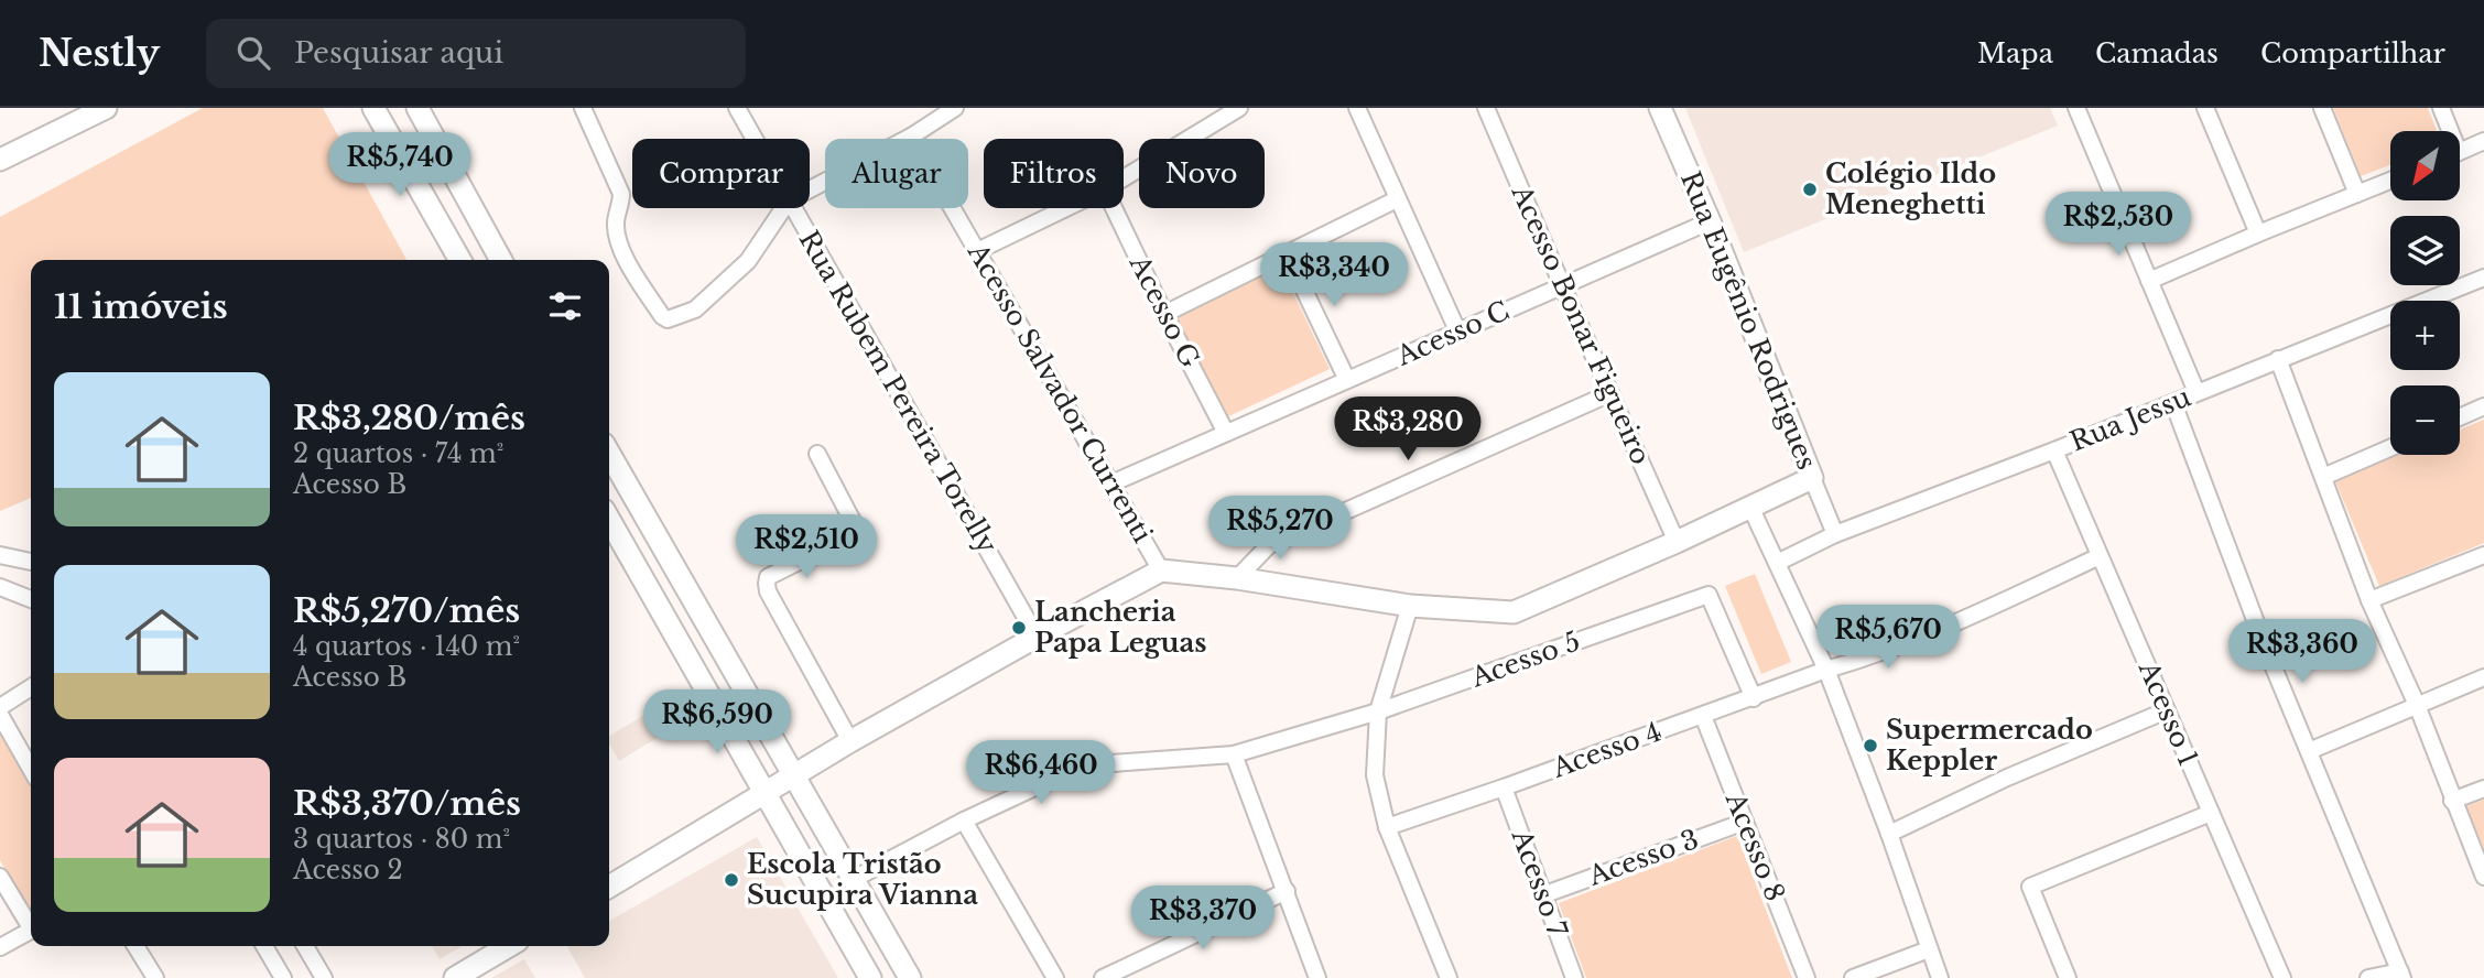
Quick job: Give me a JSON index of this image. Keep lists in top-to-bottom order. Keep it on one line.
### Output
{"streets":{"street":["Acesso G","Rua Eugênio Rodrigues","Acesso Bonar Figueiro","Acesso C","Rua Rubem Pereira Torelly","Acesso Salvador Currenti","Rua Jessu","Acesso 5","Acesso 1","Acesso 4","Acesso 8","Acesso 3","Acesso 7"]},"crossings":[["Acesso G","Acesso C"],["Rua Eugênio Rodrigues","Acesso C"],["Rua Eugênio Rodrigues","Rua Jessu"],["Acesso Bonar Figueiro","Acesso C"],["Acesso C","Acesso Salvador Currenti"],["Rua Jessu","Acesso 1"],["Acesso 5","Acesso 4"],["Acesso 1","Acesso 4"],["Acesso 4","Acesso 8"],["Acesso 4","Acesso 7"],["Acesso 8","Acesso 3"],["Acesso 3","Acesso 7"]],"places":["Colégio Ildo Meneghetti","Lancheria Papa Leguas","Supermercado Keppler","Escola Tristão Sucupira Vianna"],"north":"bottom left","page":{"header":"Nestly","search":"Pesquisar aqui","nav":["Mapa","Camadas","Compartilhar"],"map_buttons":["+","−"],"price":["R$5,740","R$2,530","R$3,340","R$3,280","R$5,270","R$2,510","R$5,670","R$3,360","R$6,590","R$6,460","R$3,370"],"chip":["Comprar","Alugar","Filtros","Novo"],"heading":"11 imóveis","list":[{"name":"R$3,280/mês","note":"2 quartos · 74 m² · Acesso B"},{"name":"R$5,270/mês","note":"4 quartos · 140 m² · Acesso B"},{"name":"R$3,370/mês","note":"3 quartos · 80 m² · Acesso 2"}]}}
